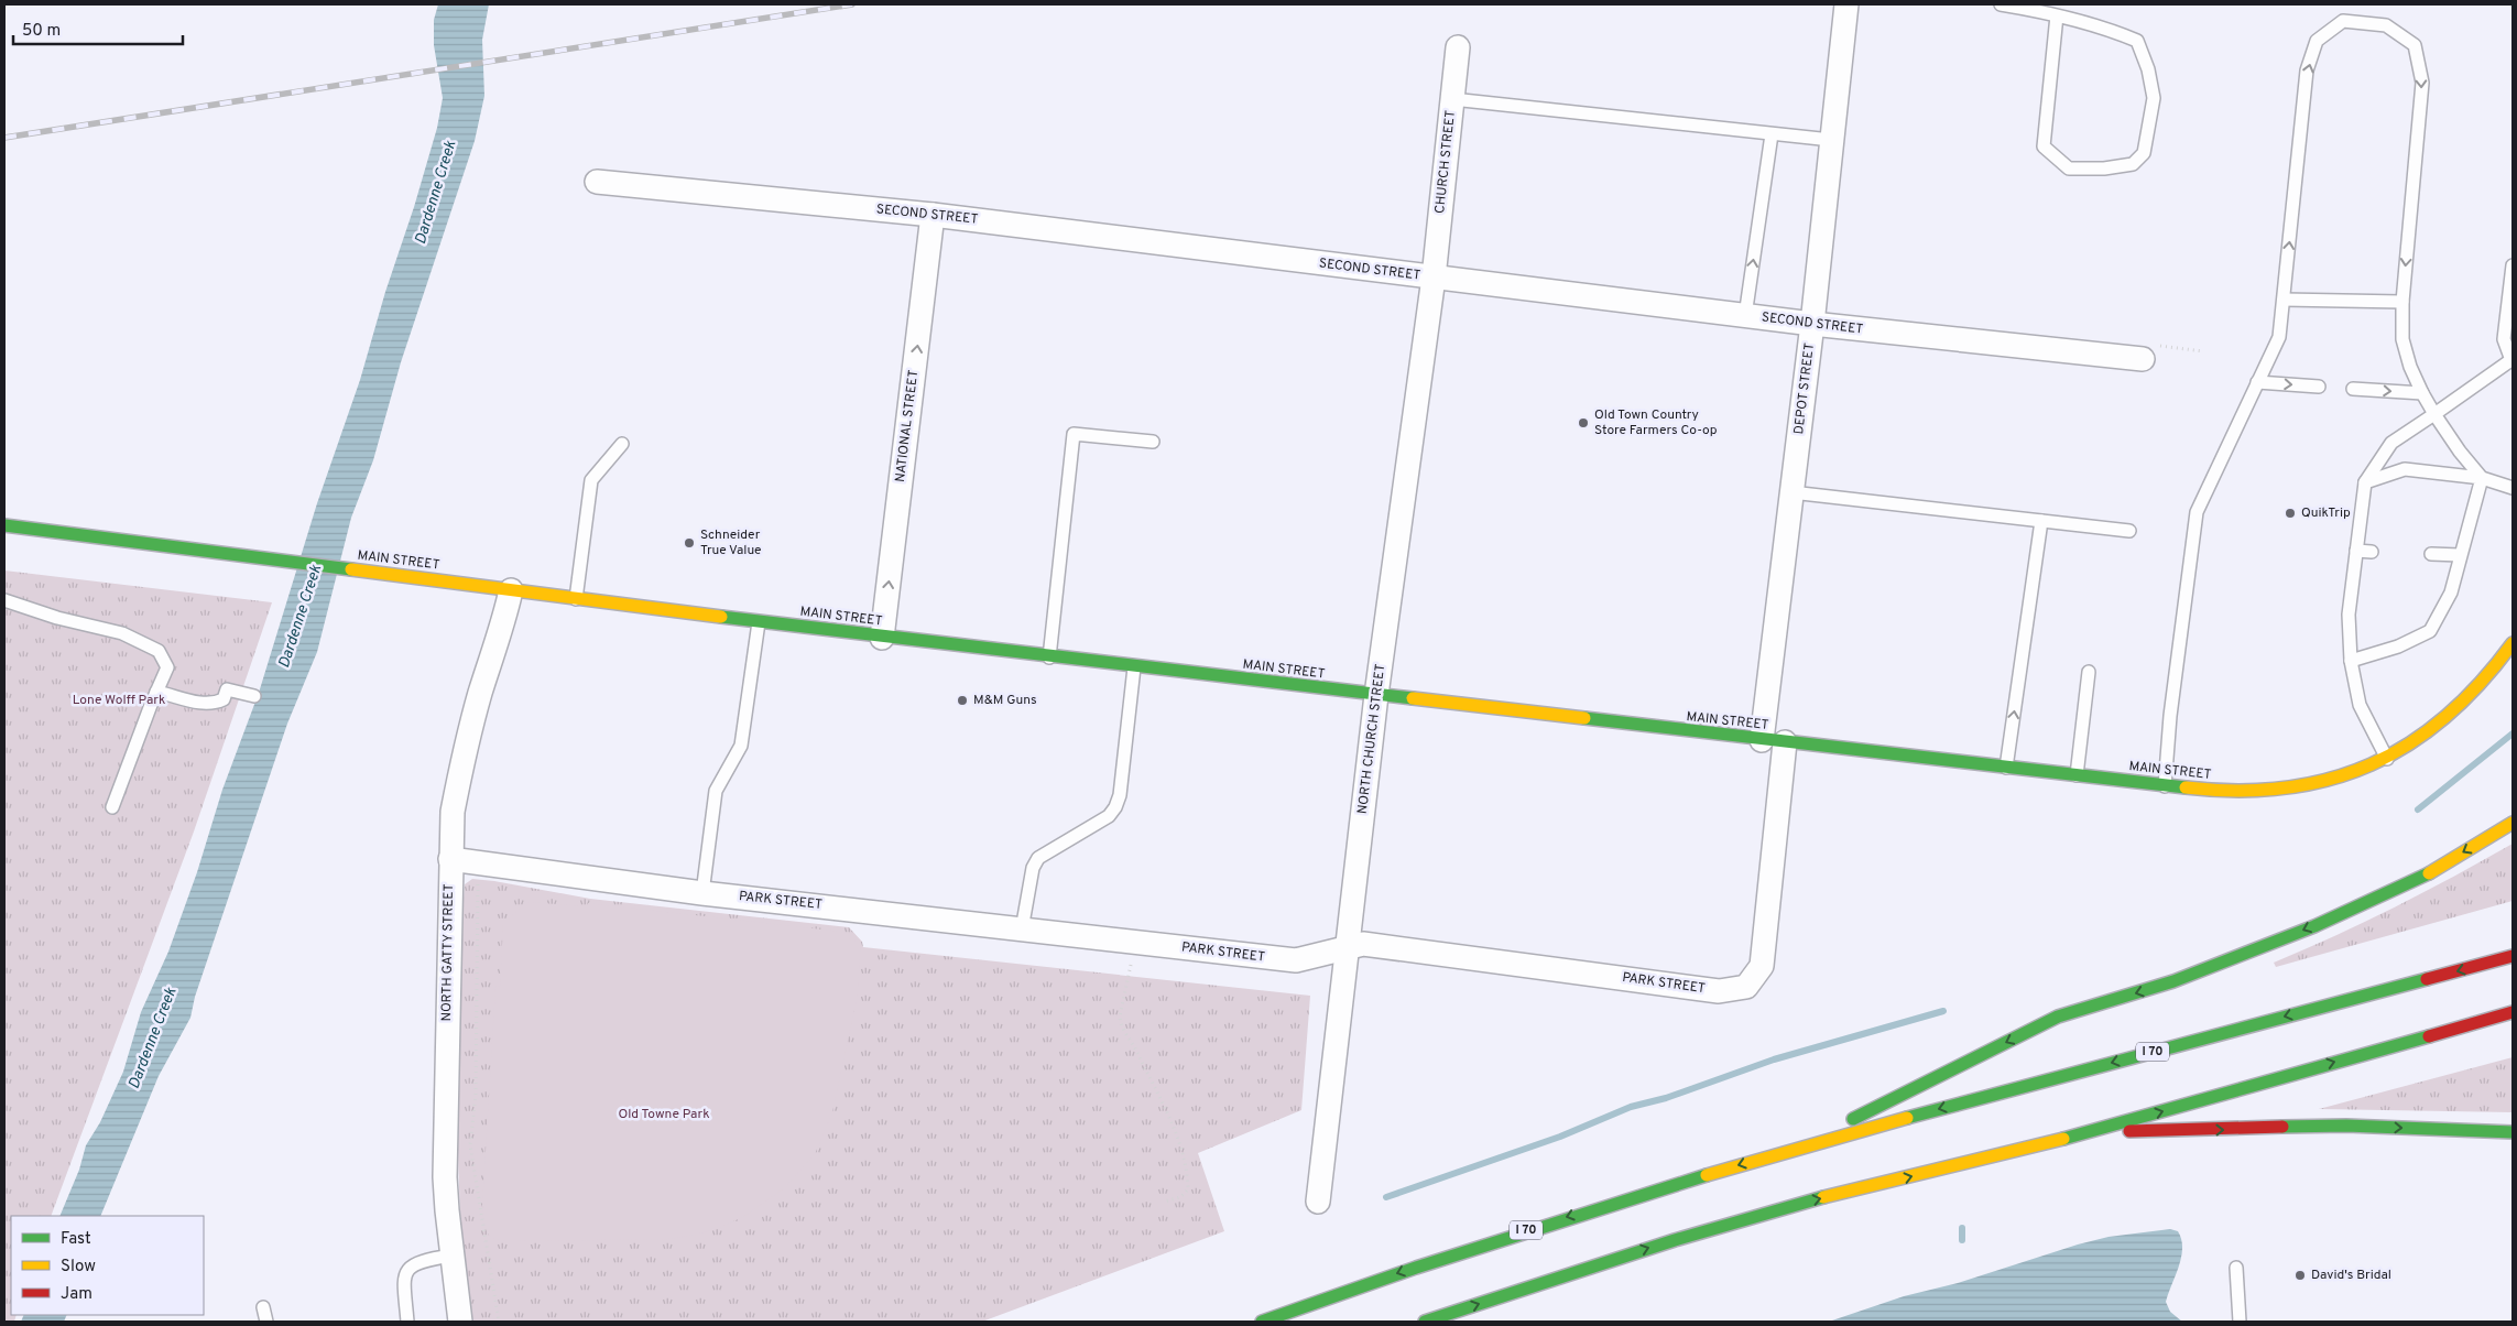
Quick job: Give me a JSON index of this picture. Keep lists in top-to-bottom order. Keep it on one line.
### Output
{"streets":{"main road":["MAIN STREET","I 70"],"street":["CHURCH STREET","SECOND STREET","DEPOT STREET","NATIONAL STREET","NORTH CHURCH STREET","PARK STREET","NORTH GATTY STREET"]},"crossings":[["CHURCH STREET","SECOND STREET"],["CHURCH STREET","NORTH CHURCH STREET"],["SECOND STREET","DEPOT STREET"],["SECOND STREET","NATIONAL STREET"],["SECOND STREET","NORTH CHURCH STREET"],["DEPOT STREET","MAIN STREET"],["DEPOT STREET","PARK STREET"],["NATIONAL STREET","MAIN STREET"],["MAIN STREET","NORTH CHURCH STREET"],["MAIN STREET","PARK STREET"],["MAIN STREET","NORTH GATTY STREET"],["NORTH CHURCH STREET","PARK STREET"],["PARK STREET","NORTH GATTY STREET"]],"one_way":["NATIONAL STREET"],"water":["Dardenne Creek"],"parks":["Lone Wolff Park","Old Towne Park"],"places":["Old Town Country Store Farmers Co-op","QuikTrip","Schneider True Value","M&M Guns","David's Bridal"],"legend":["Fast","Slow","Jam"],"scale_bar":"50 m"}
